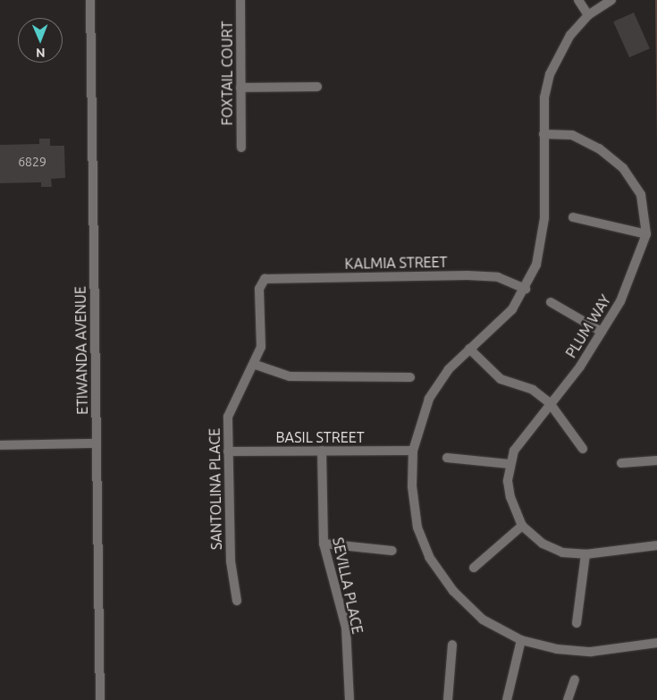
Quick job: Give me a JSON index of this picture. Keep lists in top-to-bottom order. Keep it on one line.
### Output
{"streets":{"street":["FOXTAIL COURT","KALMIA STREET","PLUM WAY","ETIWANDA AVENUE","BASIL STREET","SANTOLINA PLACE","SEVILLA PLACE"]},"crossings":[["KALMIA STREET","SANTOLINA PLACE"],["BASIL STREET","SANTOLINA PLACE"],["BASIL STREET","SEVILLA PLACE"]],"house_numbers":["6829"],"north":"bottom"}
